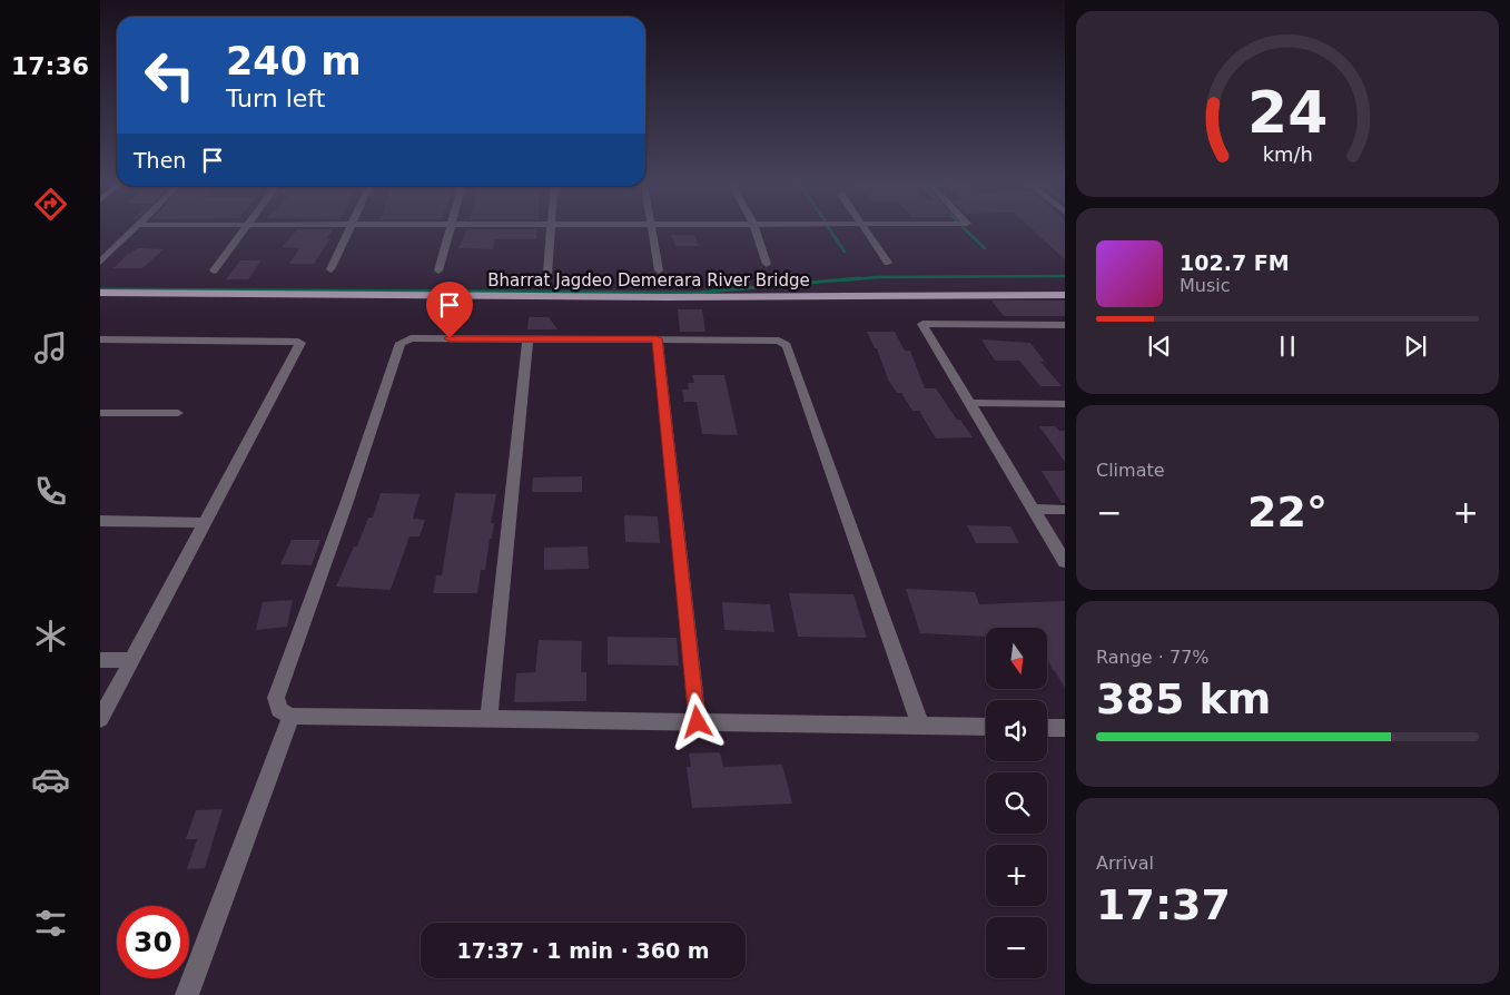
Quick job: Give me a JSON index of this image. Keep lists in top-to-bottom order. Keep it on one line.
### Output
{"streets":{"main road":["Bharrat Jagdeo Demerara River Bridge"]},"north":"bottom","page":{"tabs":"17:36","turn":["240 m","Turn left"],"then":"Then","song":["102.7 FM","Music"],"tile":["Climate",["Range · 77%","385 km"],["Arrival","17:37"]],"heat":["−","22°","+"],"map_buttons":["+","−"],"limit":"30","trip":"17:37 · 1 min · 360 m","gauge":["24","km/h"]}}
